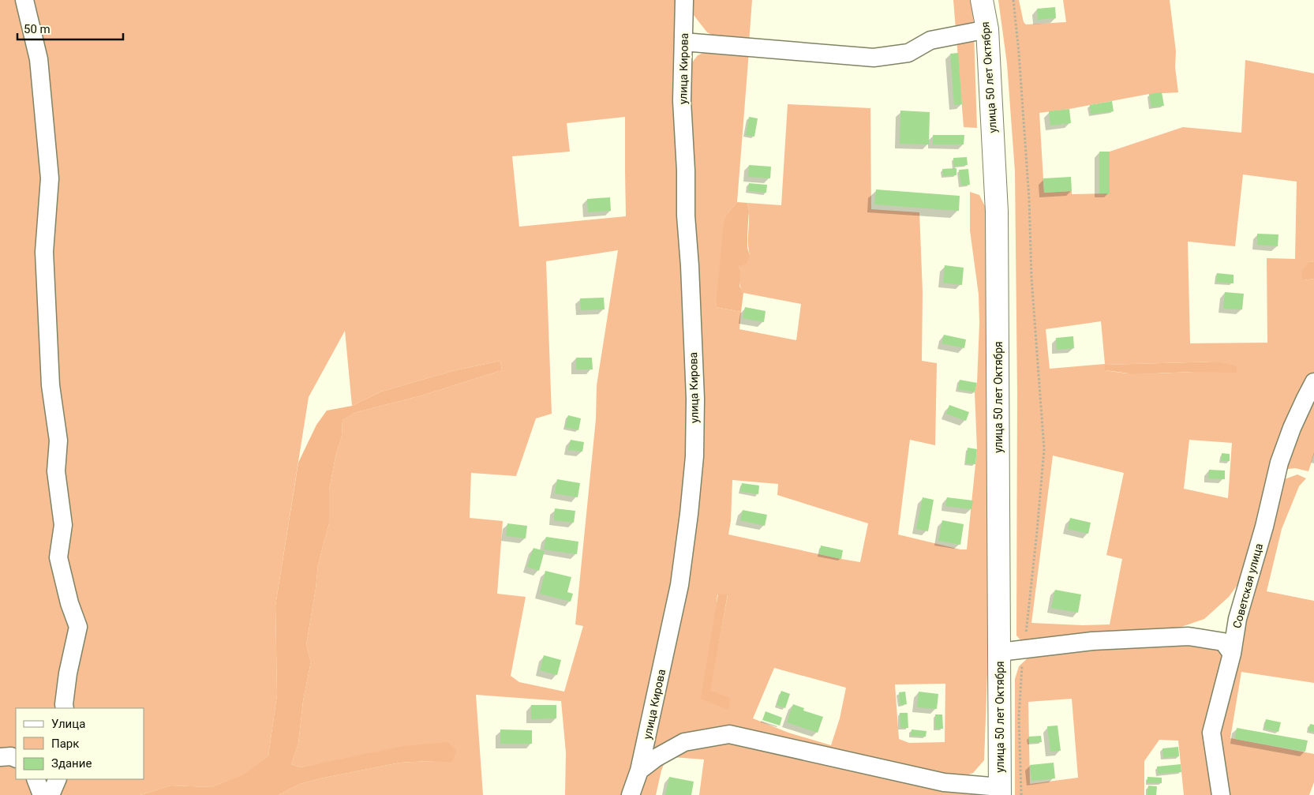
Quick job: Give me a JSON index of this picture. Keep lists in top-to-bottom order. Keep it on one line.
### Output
{"streets":{"main road":["улица 50 лет Октября"],"street":["улица Кирова","Советская улица"]},"legend":["Улица","Парк","Здание"],"scale_bar":"50 m"}
